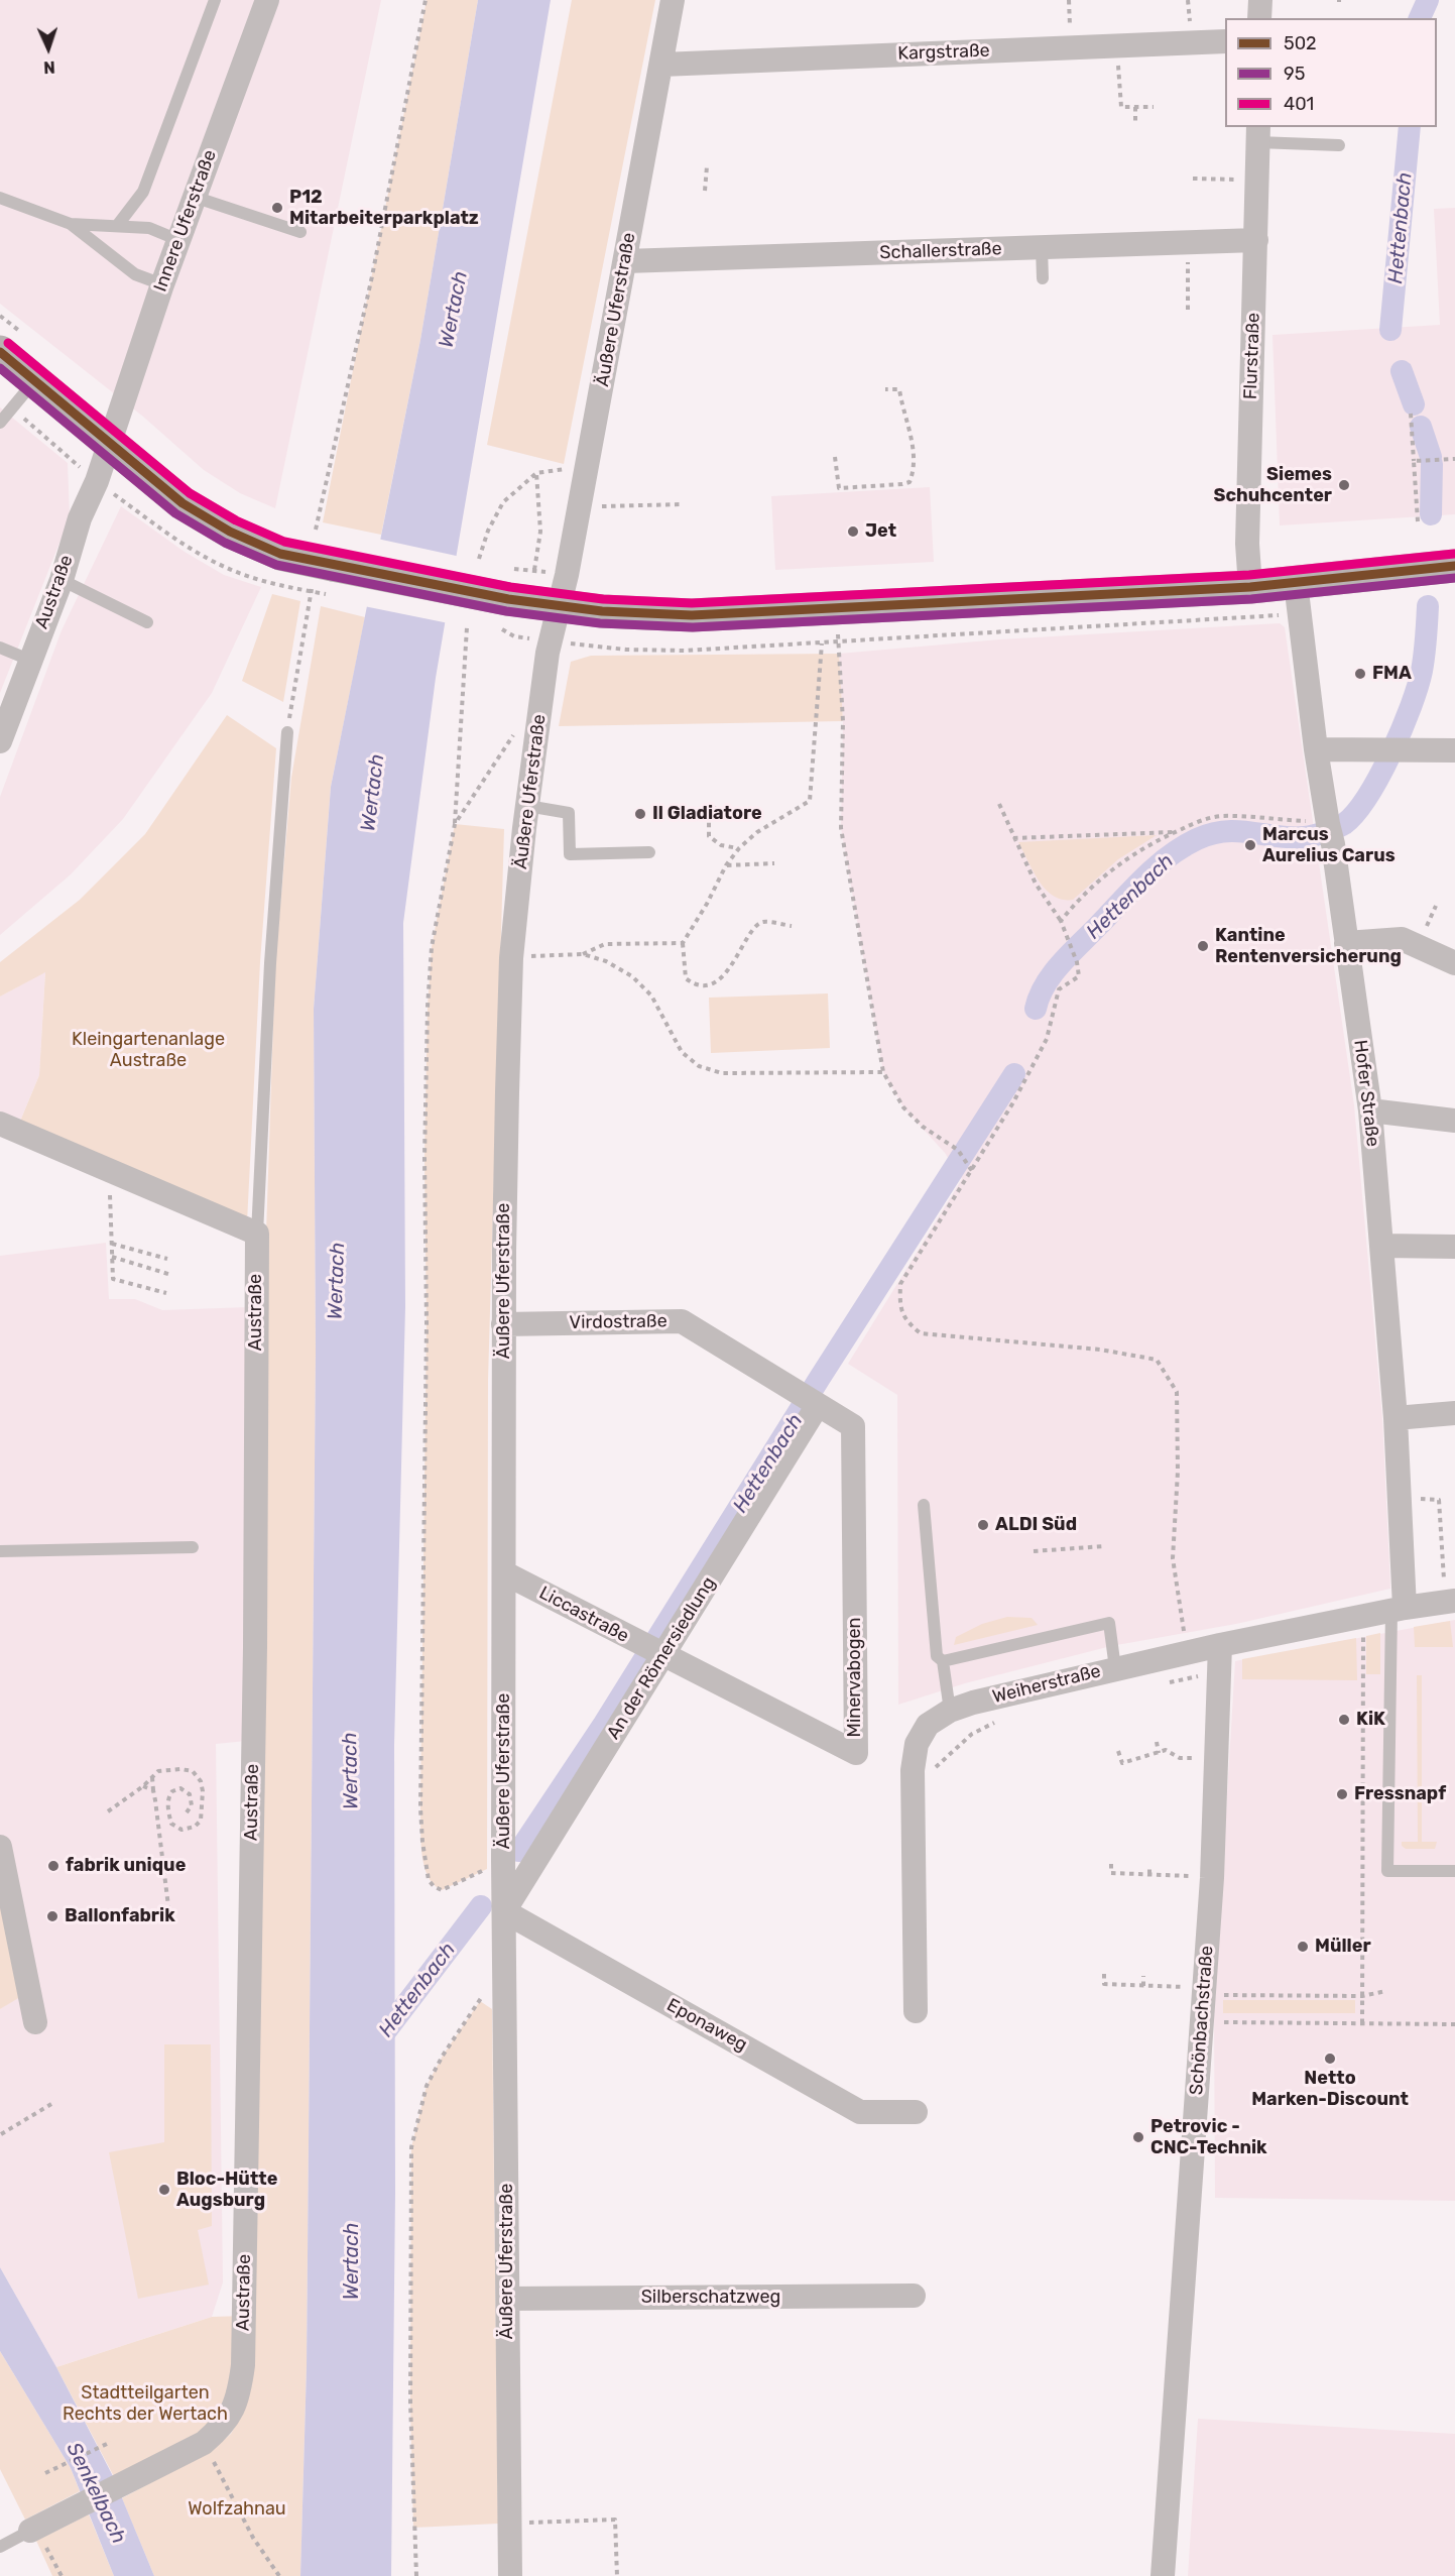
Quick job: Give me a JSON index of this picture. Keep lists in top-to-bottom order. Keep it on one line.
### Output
{"streets":{"street":["Kargstraße","Innere Uferstraße","Schallerstraße","Äußere Uferstraße","Flurstraße","Austraße","Hofer Straße","Virdostraße","Liccastraße","An der Römersiedlung","Minervabogen","Weiherstraße","Schönbachstraße","Eponaweg","Silberschatzweg"]},"crossings":[["Kargstraße","Äußere Uferstraße"],["Innere Uferstraße","Austraße"],["Schallerstraße","Äußere Uferstraße"],["Schallerstraße","Flurstraße"],["Äußere Uferstraße","Virdostraße"],["Äußere Uferstraße","Liccastraße"],["Äußere Uferstraße","An der Römersiedlung"],["Äußere Uferstraße","Eponaweg"],["Äußere Uferstraße","Silberschatzweg"],["Hofer Straße","Weiherstraße"],["Virdostraße","An der Römersiedlung"],["Virdostraße","Minervabogen"],["Liccastraße","An der Römersiedlung"],["Liccastraße","Minervabogen"],["An der Römersiedlung","Minervabogen"],["An der Römersiedlung","Eponaweg"],["Weiherstraße","Schönbachstraße"]],"water":["Hettenbach","Wertach","Senkelbach"],"parks":["Kleingartenanlage Austraße","Stadtteilgarten Rechts der Wertach","Wolfzahnau"],"places":["P12 Mitarbeiterparkplatz","Siemes Schuhcenter","Jet","FMA","Il Gladiatore","Marcus Aurelius Carus","Kantine Rentenversicherung","ALDI Süd","KiK","Fressnapf","fabrik unique","Ballonfabrik","Müller","Netto Marken-Discount","Petrovic - CNC-Technik","Bloc-Hütte Augsburg"],"lines":["transit line 401","transit line 502","transit line 95"],"legend":["502","95","401"],"north":"bottom"}
